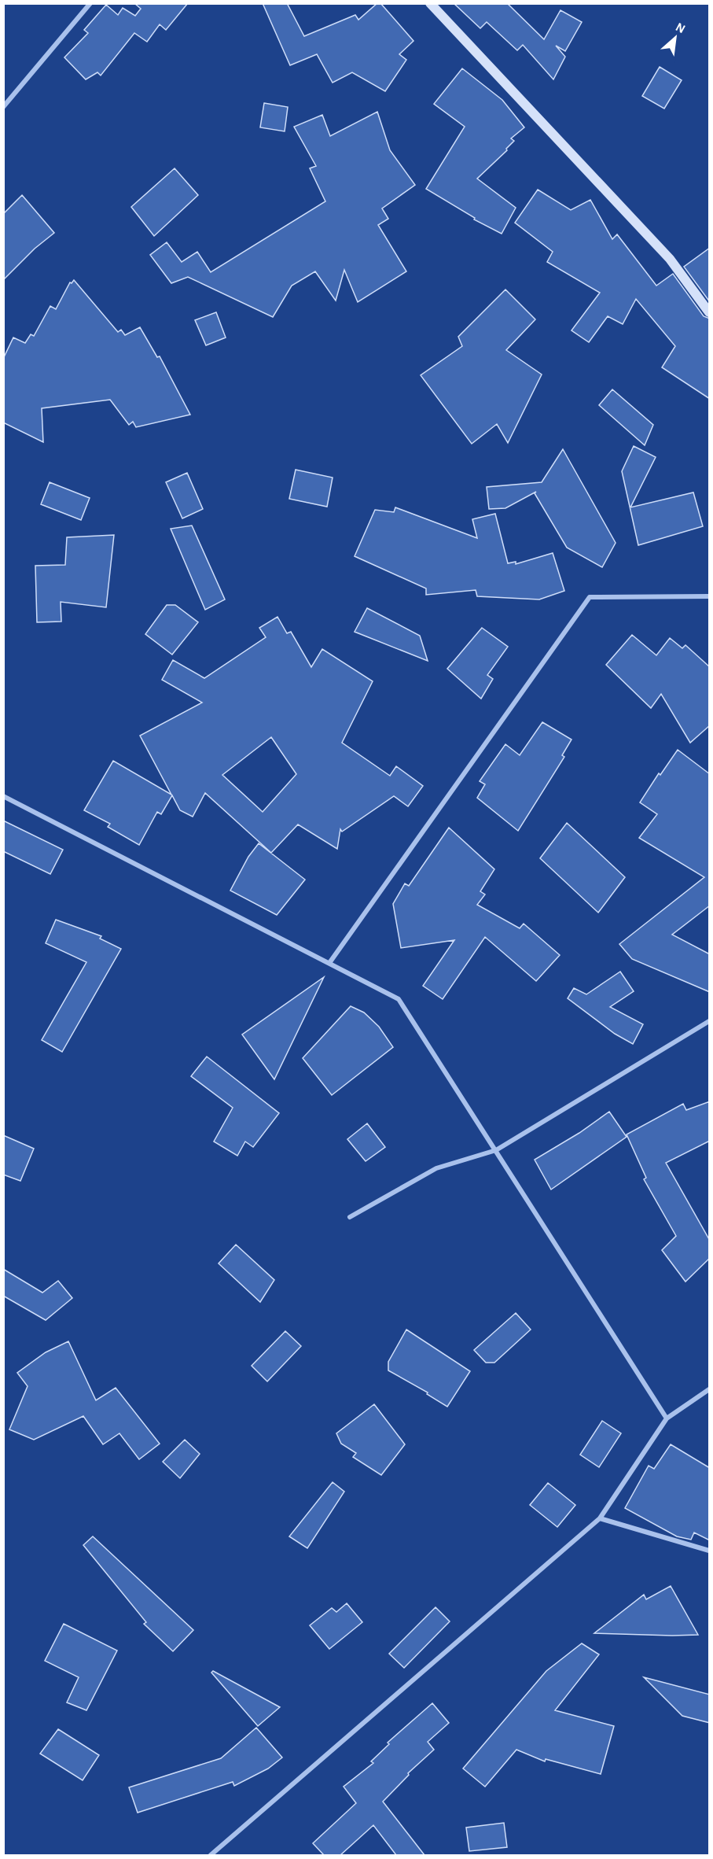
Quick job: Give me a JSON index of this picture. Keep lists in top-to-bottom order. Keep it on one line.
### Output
{"north":"top right"}
